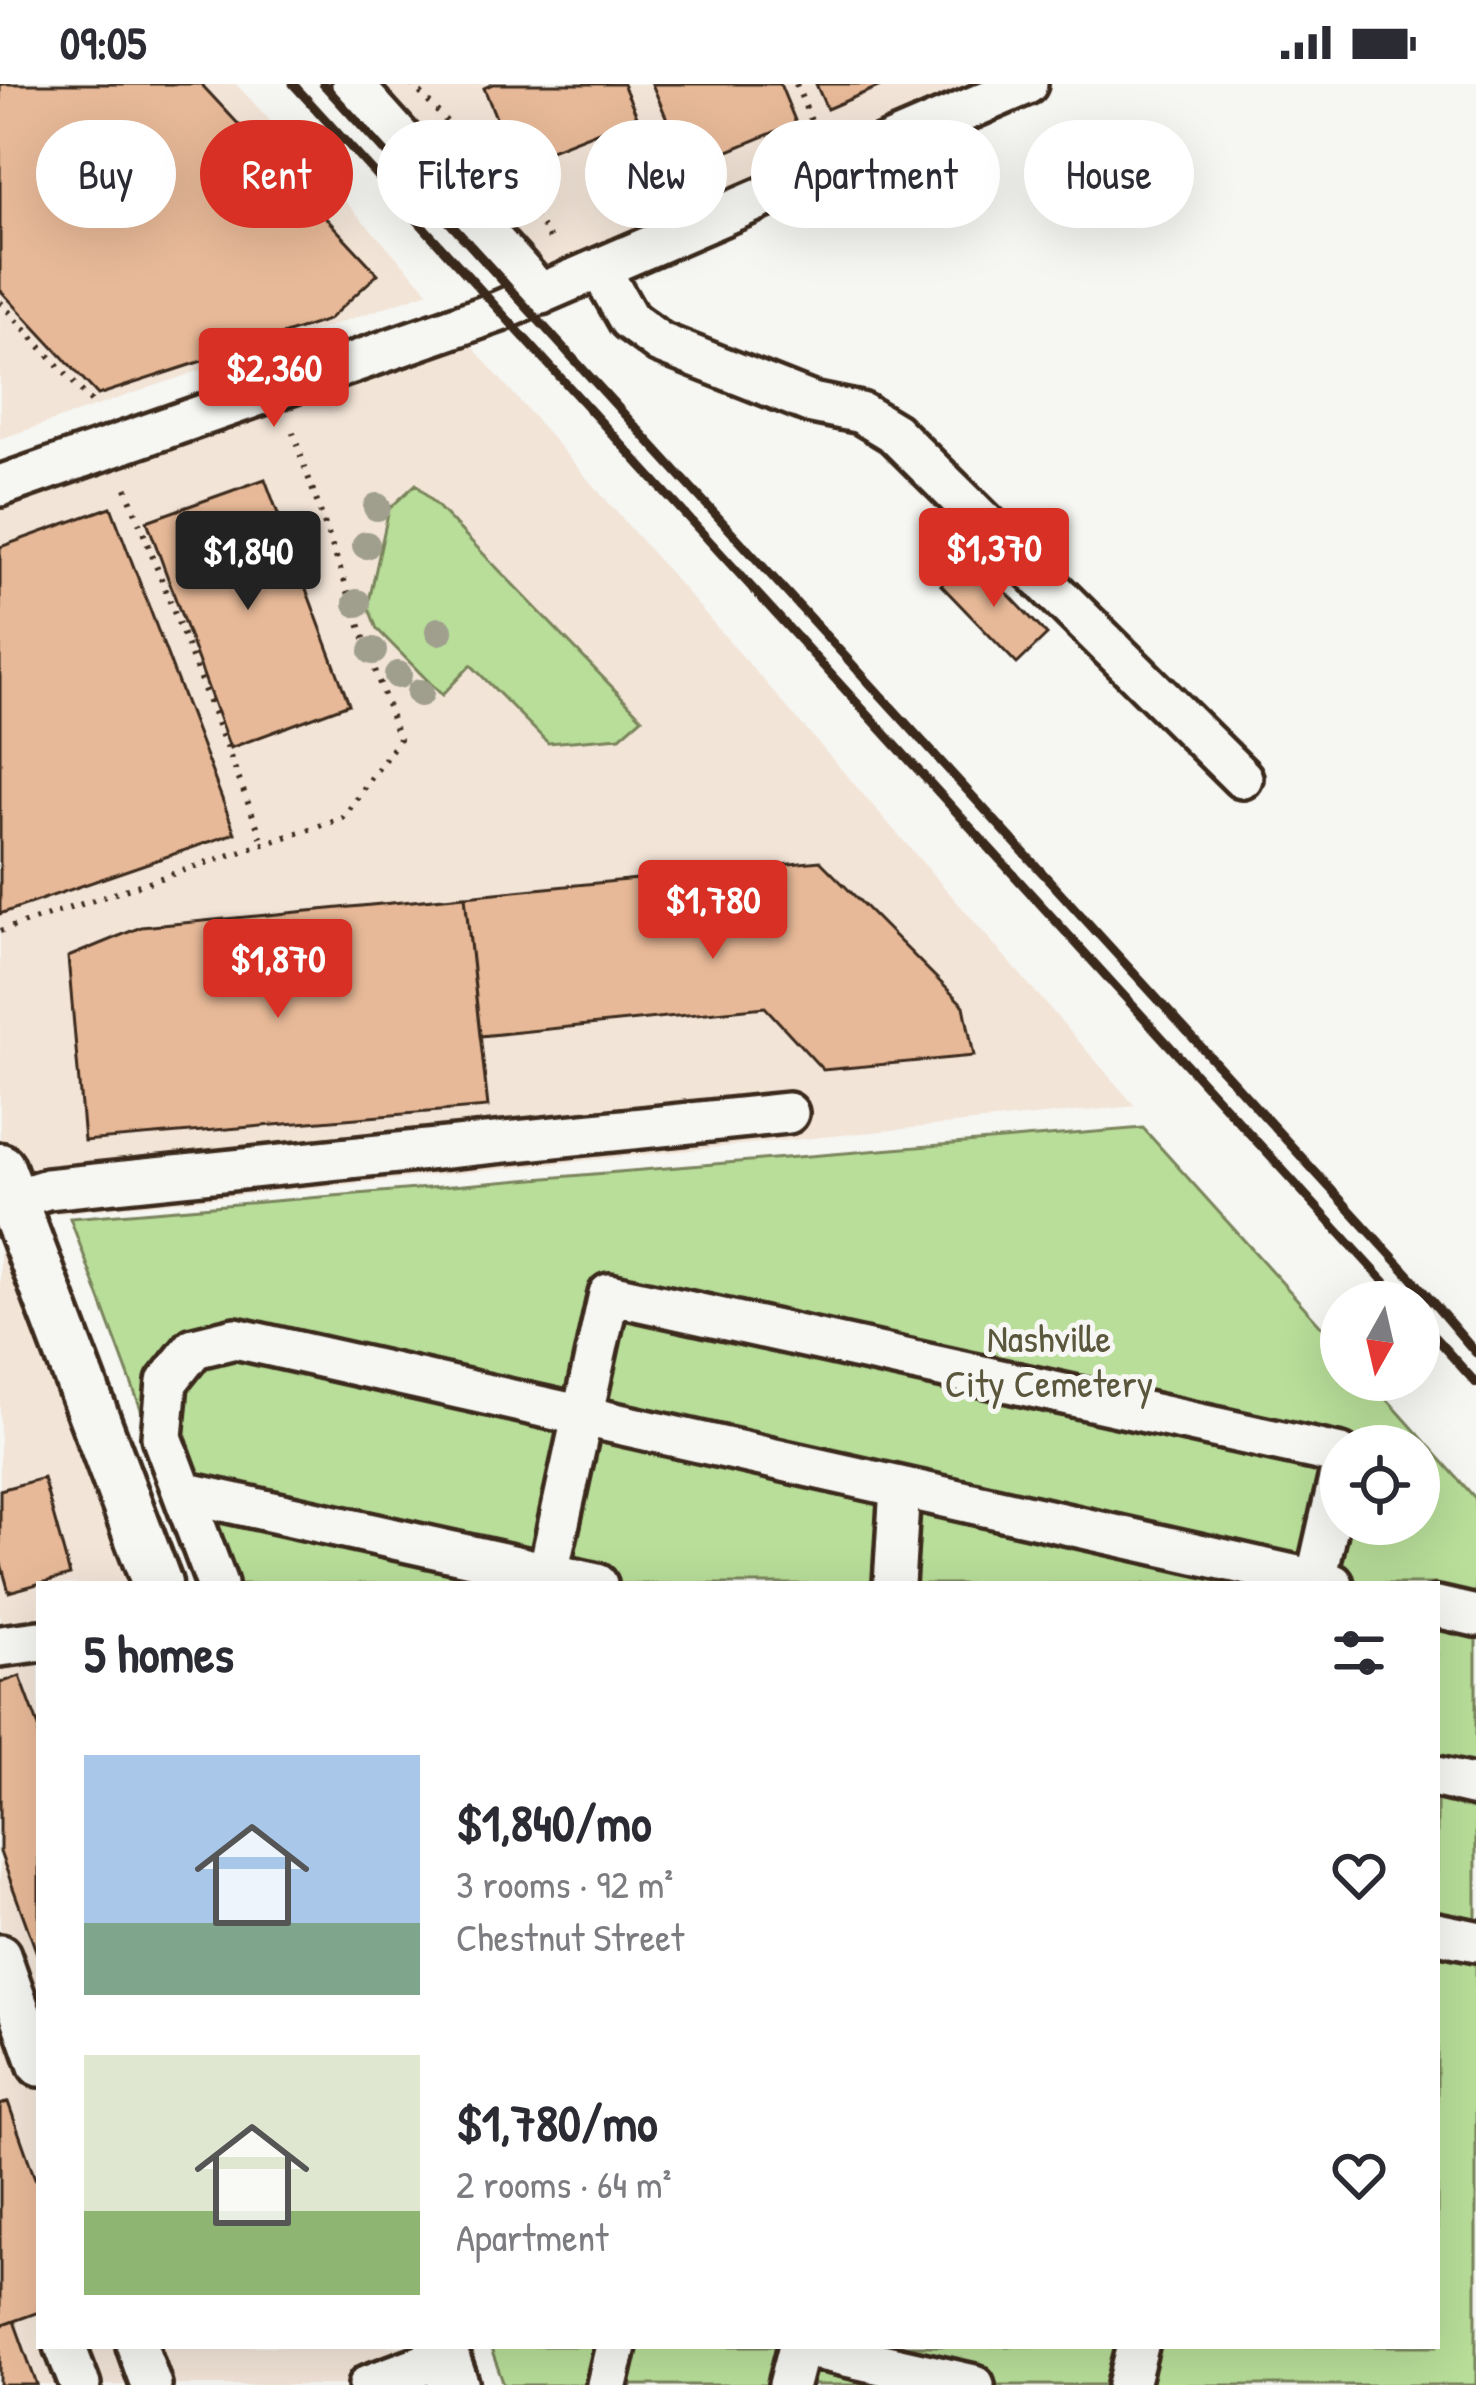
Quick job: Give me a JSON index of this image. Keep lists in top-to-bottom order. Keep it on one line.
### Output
{"parks":["Nashville City Cemetery"],"north":"bottom","page":{"status":"09:05","chip":["Buy","Rent","Filters","New","Apartment","House"],"price":["$2,360","$1,370","$1,840","$1,780","$1,870"],"heading":"5 homes","list":[{"name":"$1,840/mo","note":"3 rooms · 92 m² · Chestnut Street"},{"name":"$1,780/mo","note":"2 rooms · 64 m² · Apartment"}]}}
